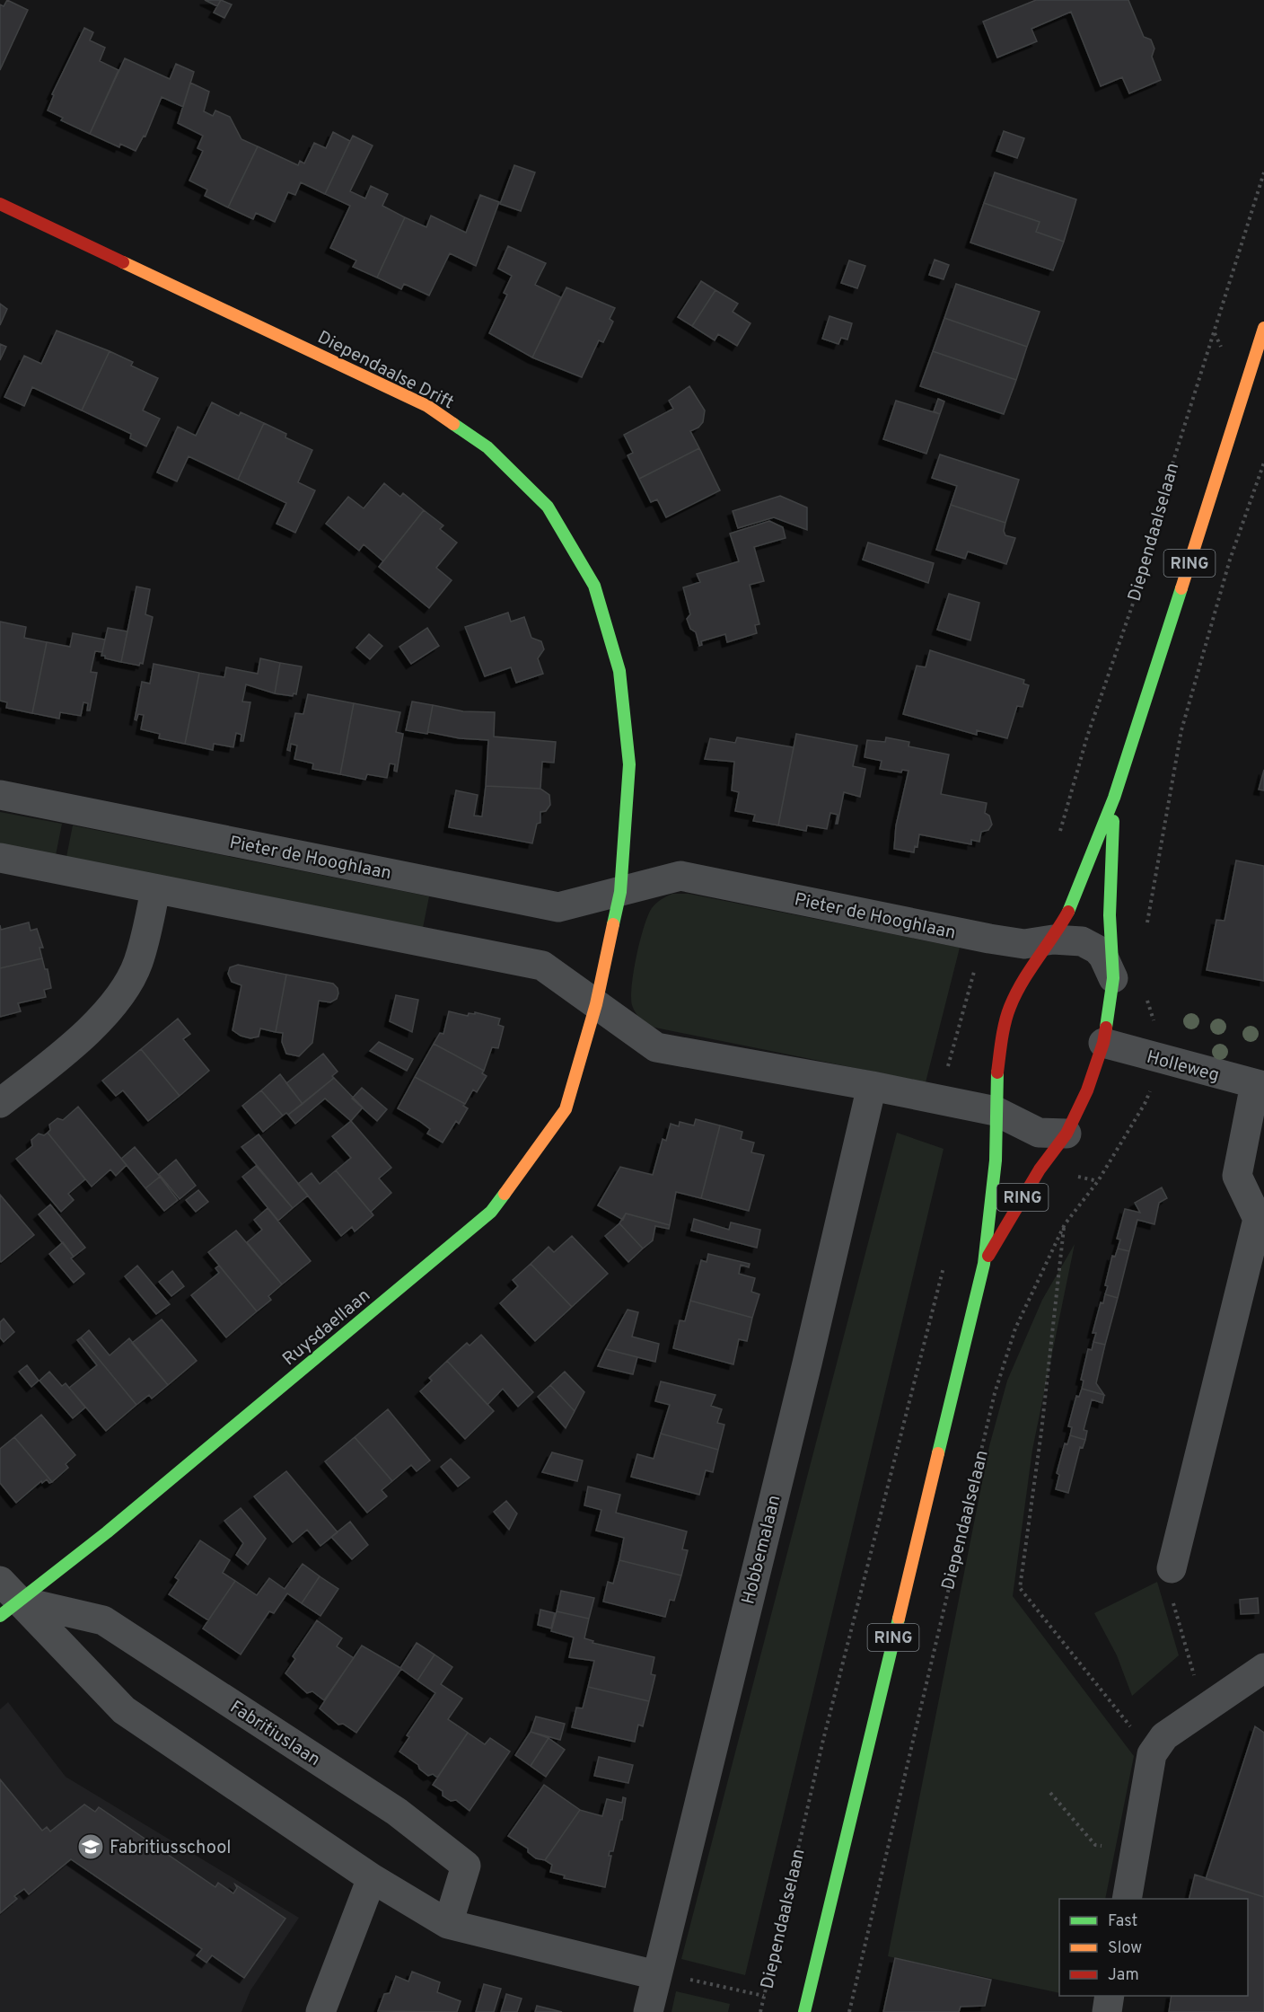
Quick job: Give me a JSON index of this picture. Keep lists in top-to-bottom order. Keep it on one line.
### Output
{"streets":{"main road":["Diependaalse Drift","RING","Ruysdaellaan"],"street":["Pieter de Hooghlaan","Holleweg","Hobbemalaan","Fabritiuslaan"],"path":["Diependaalselaan"]},"crossings":[["Diependaalse Drift","Pieter de Hooghlaan"],["Diependaalselaan","Holleweg"],["RING","Pieter de Hooghlaan"],["RING","Holleweg"],["Ruysdaellaan","Fabritiuslaan"]],"places":{"school or university":["Fabritiusschool"]},"legend":["Fast","Slow","Jam"]}
